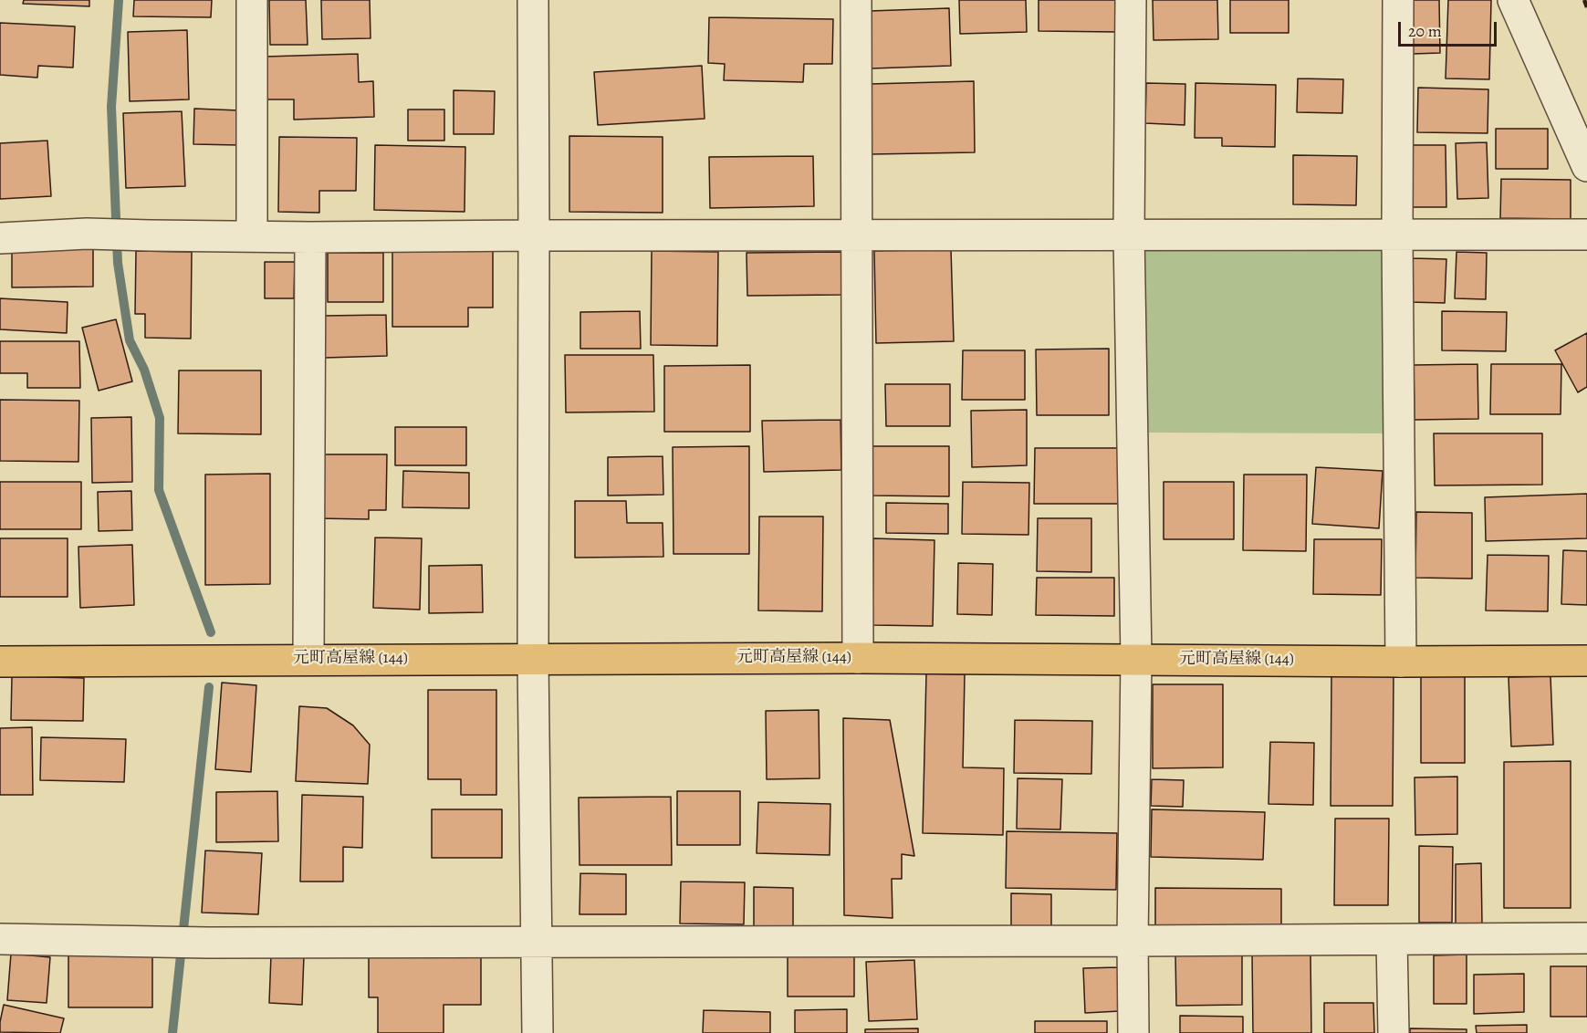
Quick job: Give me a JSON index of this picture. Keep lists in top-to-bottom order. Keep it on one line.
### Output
{"streets":{"main road":["元町高屋線 (144)"]},"scale_bar":"20 m"}
